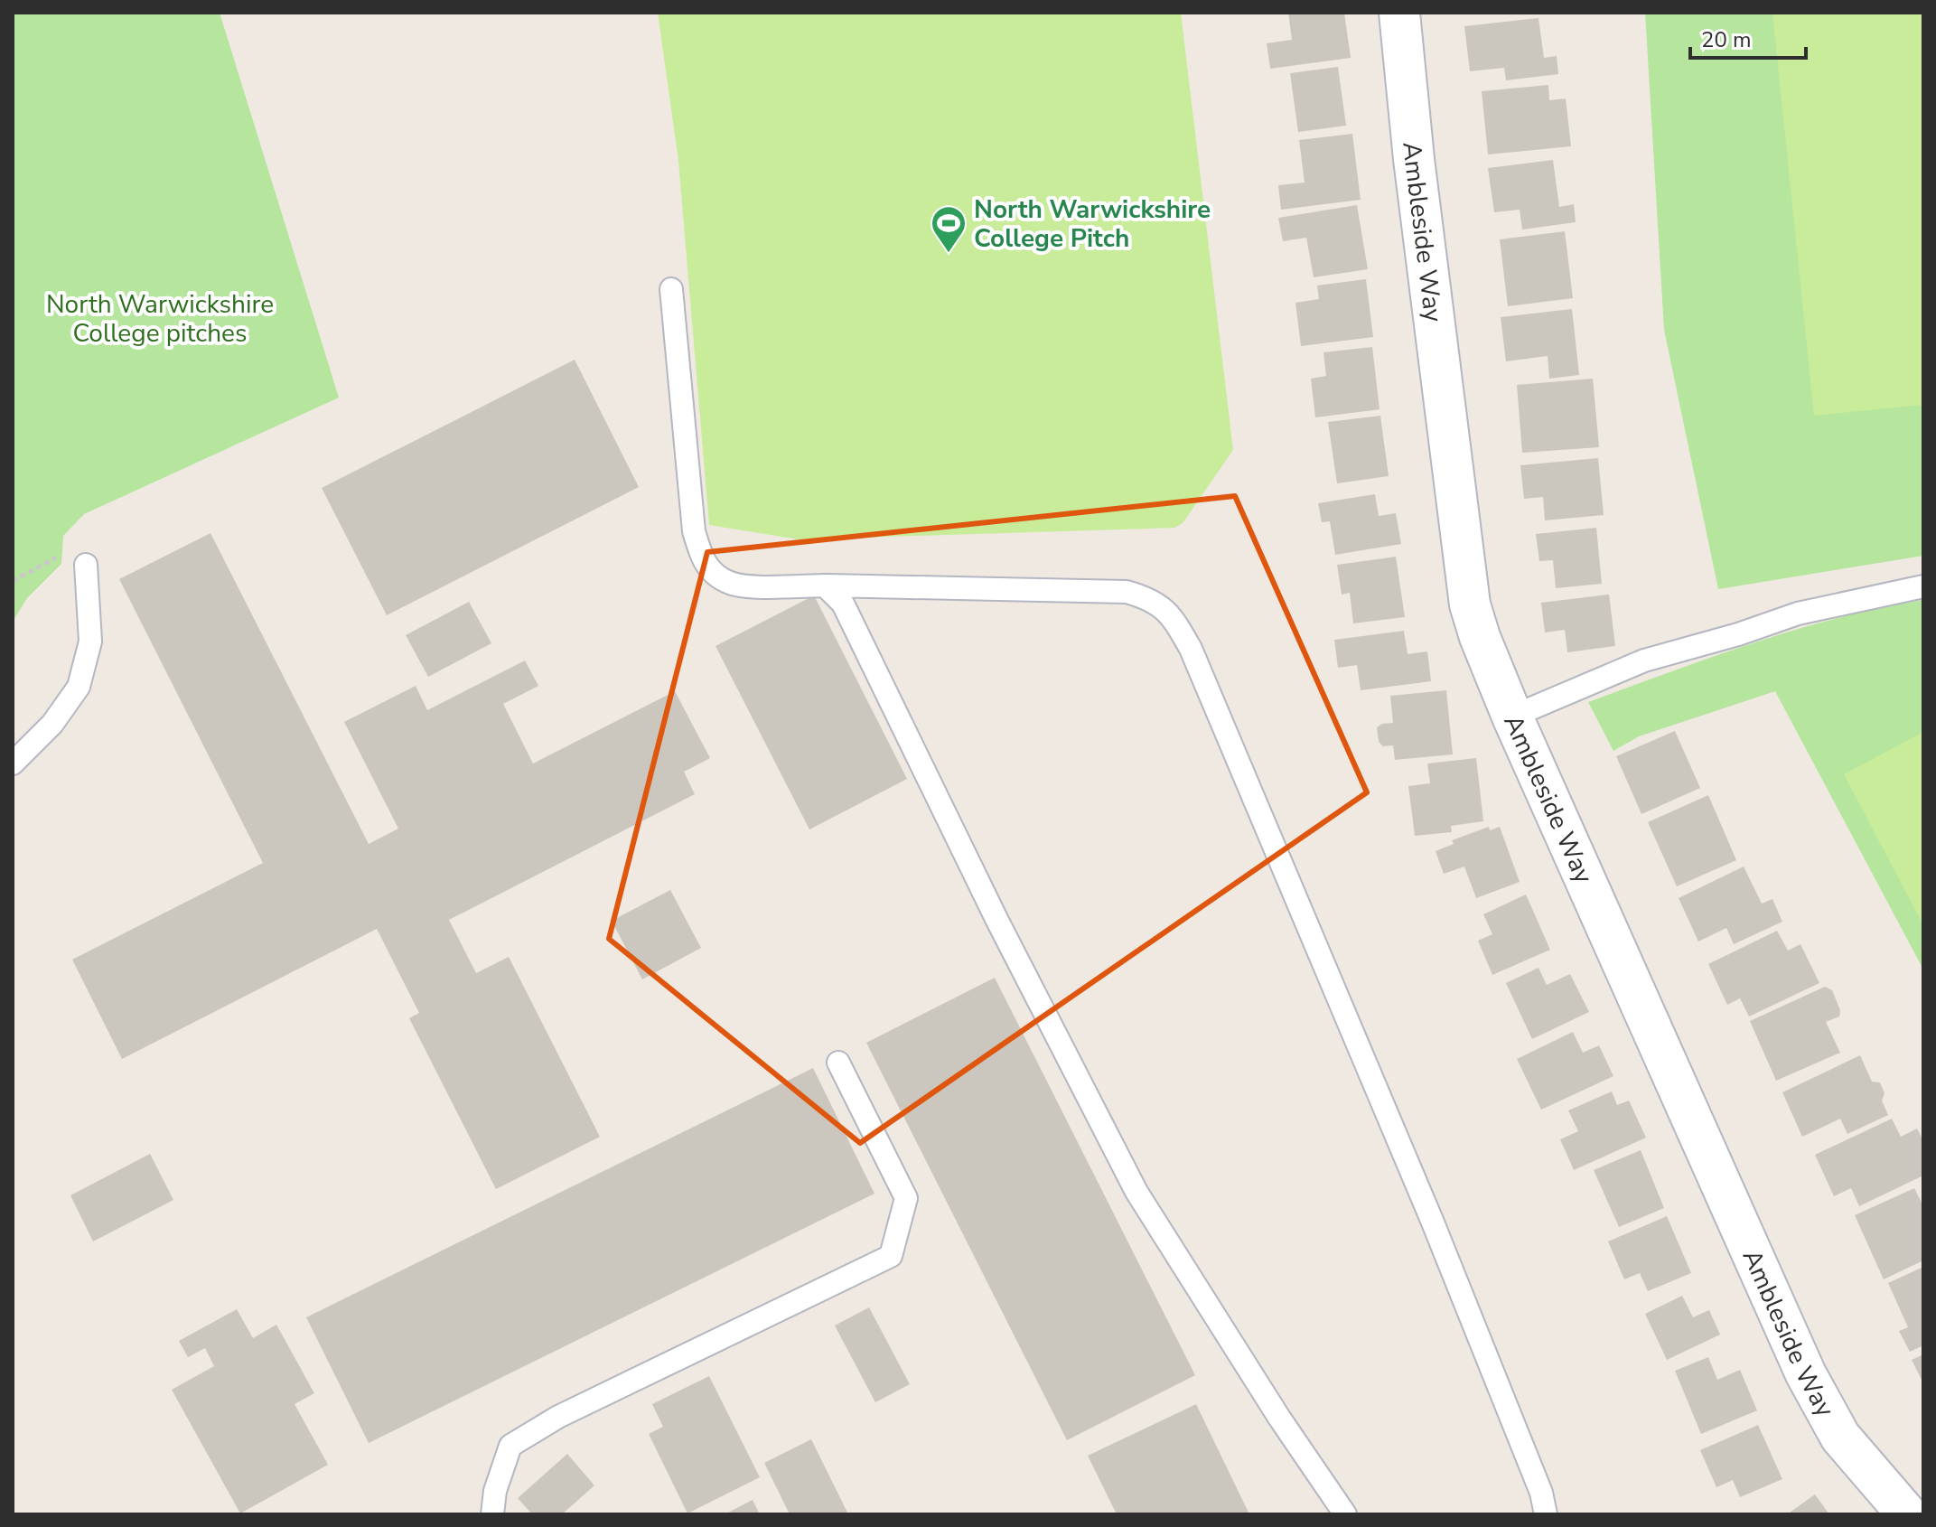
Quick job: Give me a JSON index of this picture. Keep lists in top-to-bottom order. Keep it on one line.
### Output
{"streets":{"street":["Ambleside Way"]},"parks":["North Warwickshire College pitches"],"places":{"sports":["North Warwickshire College Pitch"]},"scale_bar":"20 m"}
